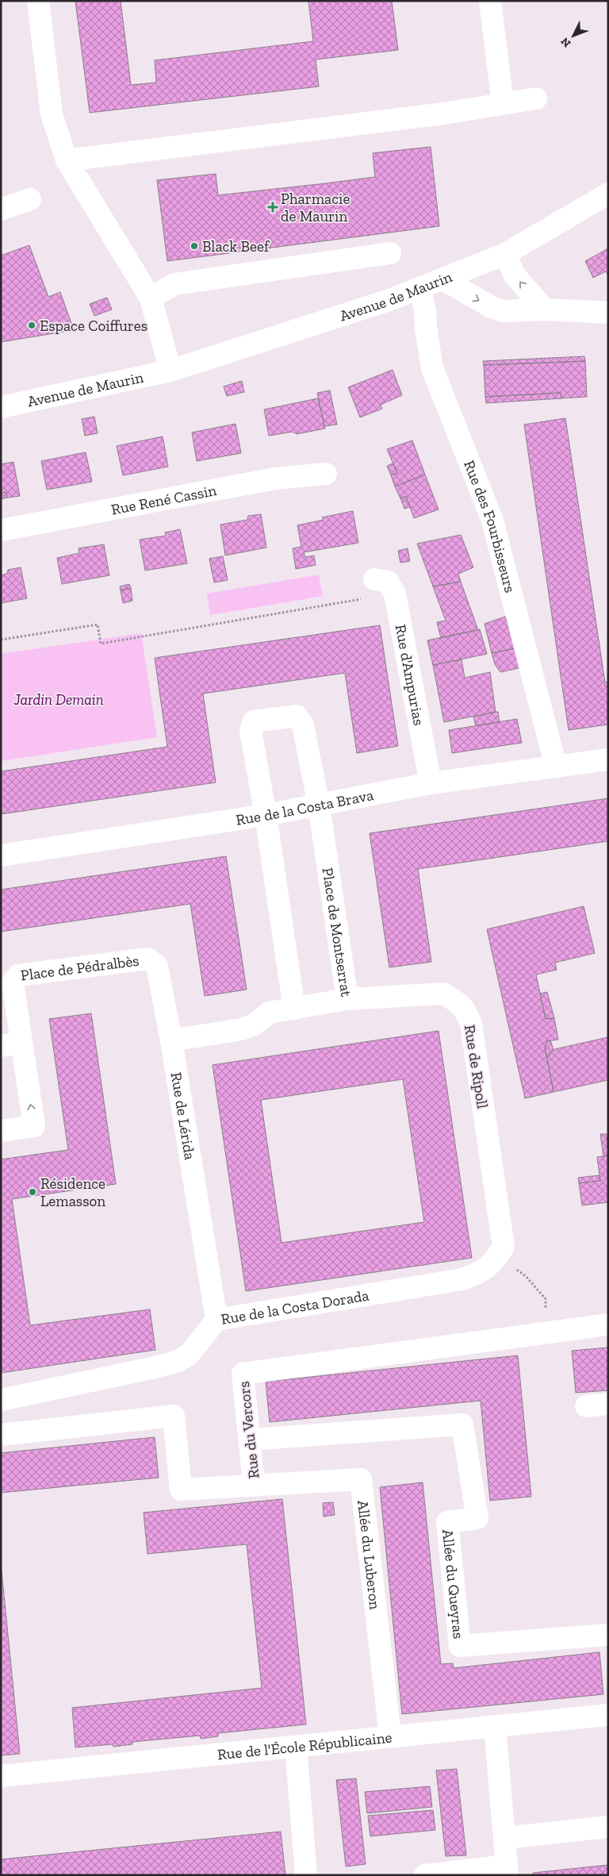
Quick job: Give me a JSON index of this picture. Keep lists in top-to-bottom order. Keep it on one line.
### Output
{"streets":{"street":["Avenue de Maurin","Rue René Cassin","Rue des Fourbisseurs","Rue d'Ampurias","Rue de la Costa Brava","Place de Montserrat","Place de Pédralbès","Rue de Ripoll","Rue de Lérida","Rue de la Costa Dorada","Rue du Vercors","Allée du Luberon","Allée du Queyras","Rue de l'École Républicaine"]},"crossings":[["Avenue de Maurin","Rue des Fourbisseurs"],["Rue des Fourbisseurs","Rue de la Costa Brava"],["Rue d'Ampurias","Rue de la Costa Brava"],["Rue de la Costa Brava","Place de Montserrat"],["Place de Montserrat","Rue de Ripoll"],["Place de Pédralbès","Rue de Lérida"],["Rue de Ripoll","Rue de la Costa Dorada"],["Rue de Lérida","Rue de la Costa Dorada"],["Rue du Vercors","Allée du Luberon"],["Rue du Vercors","Allée du Queyras"],["Allée du Luberon","Rue de l'École Républicaine"]],"parks":["Jardin Demain"],"places":{"health":["Pharmacie de Maurin"],"other":["Black Beef","Espace Coiffures","Résidence Lemasson"]},"north":"bottom left"}
